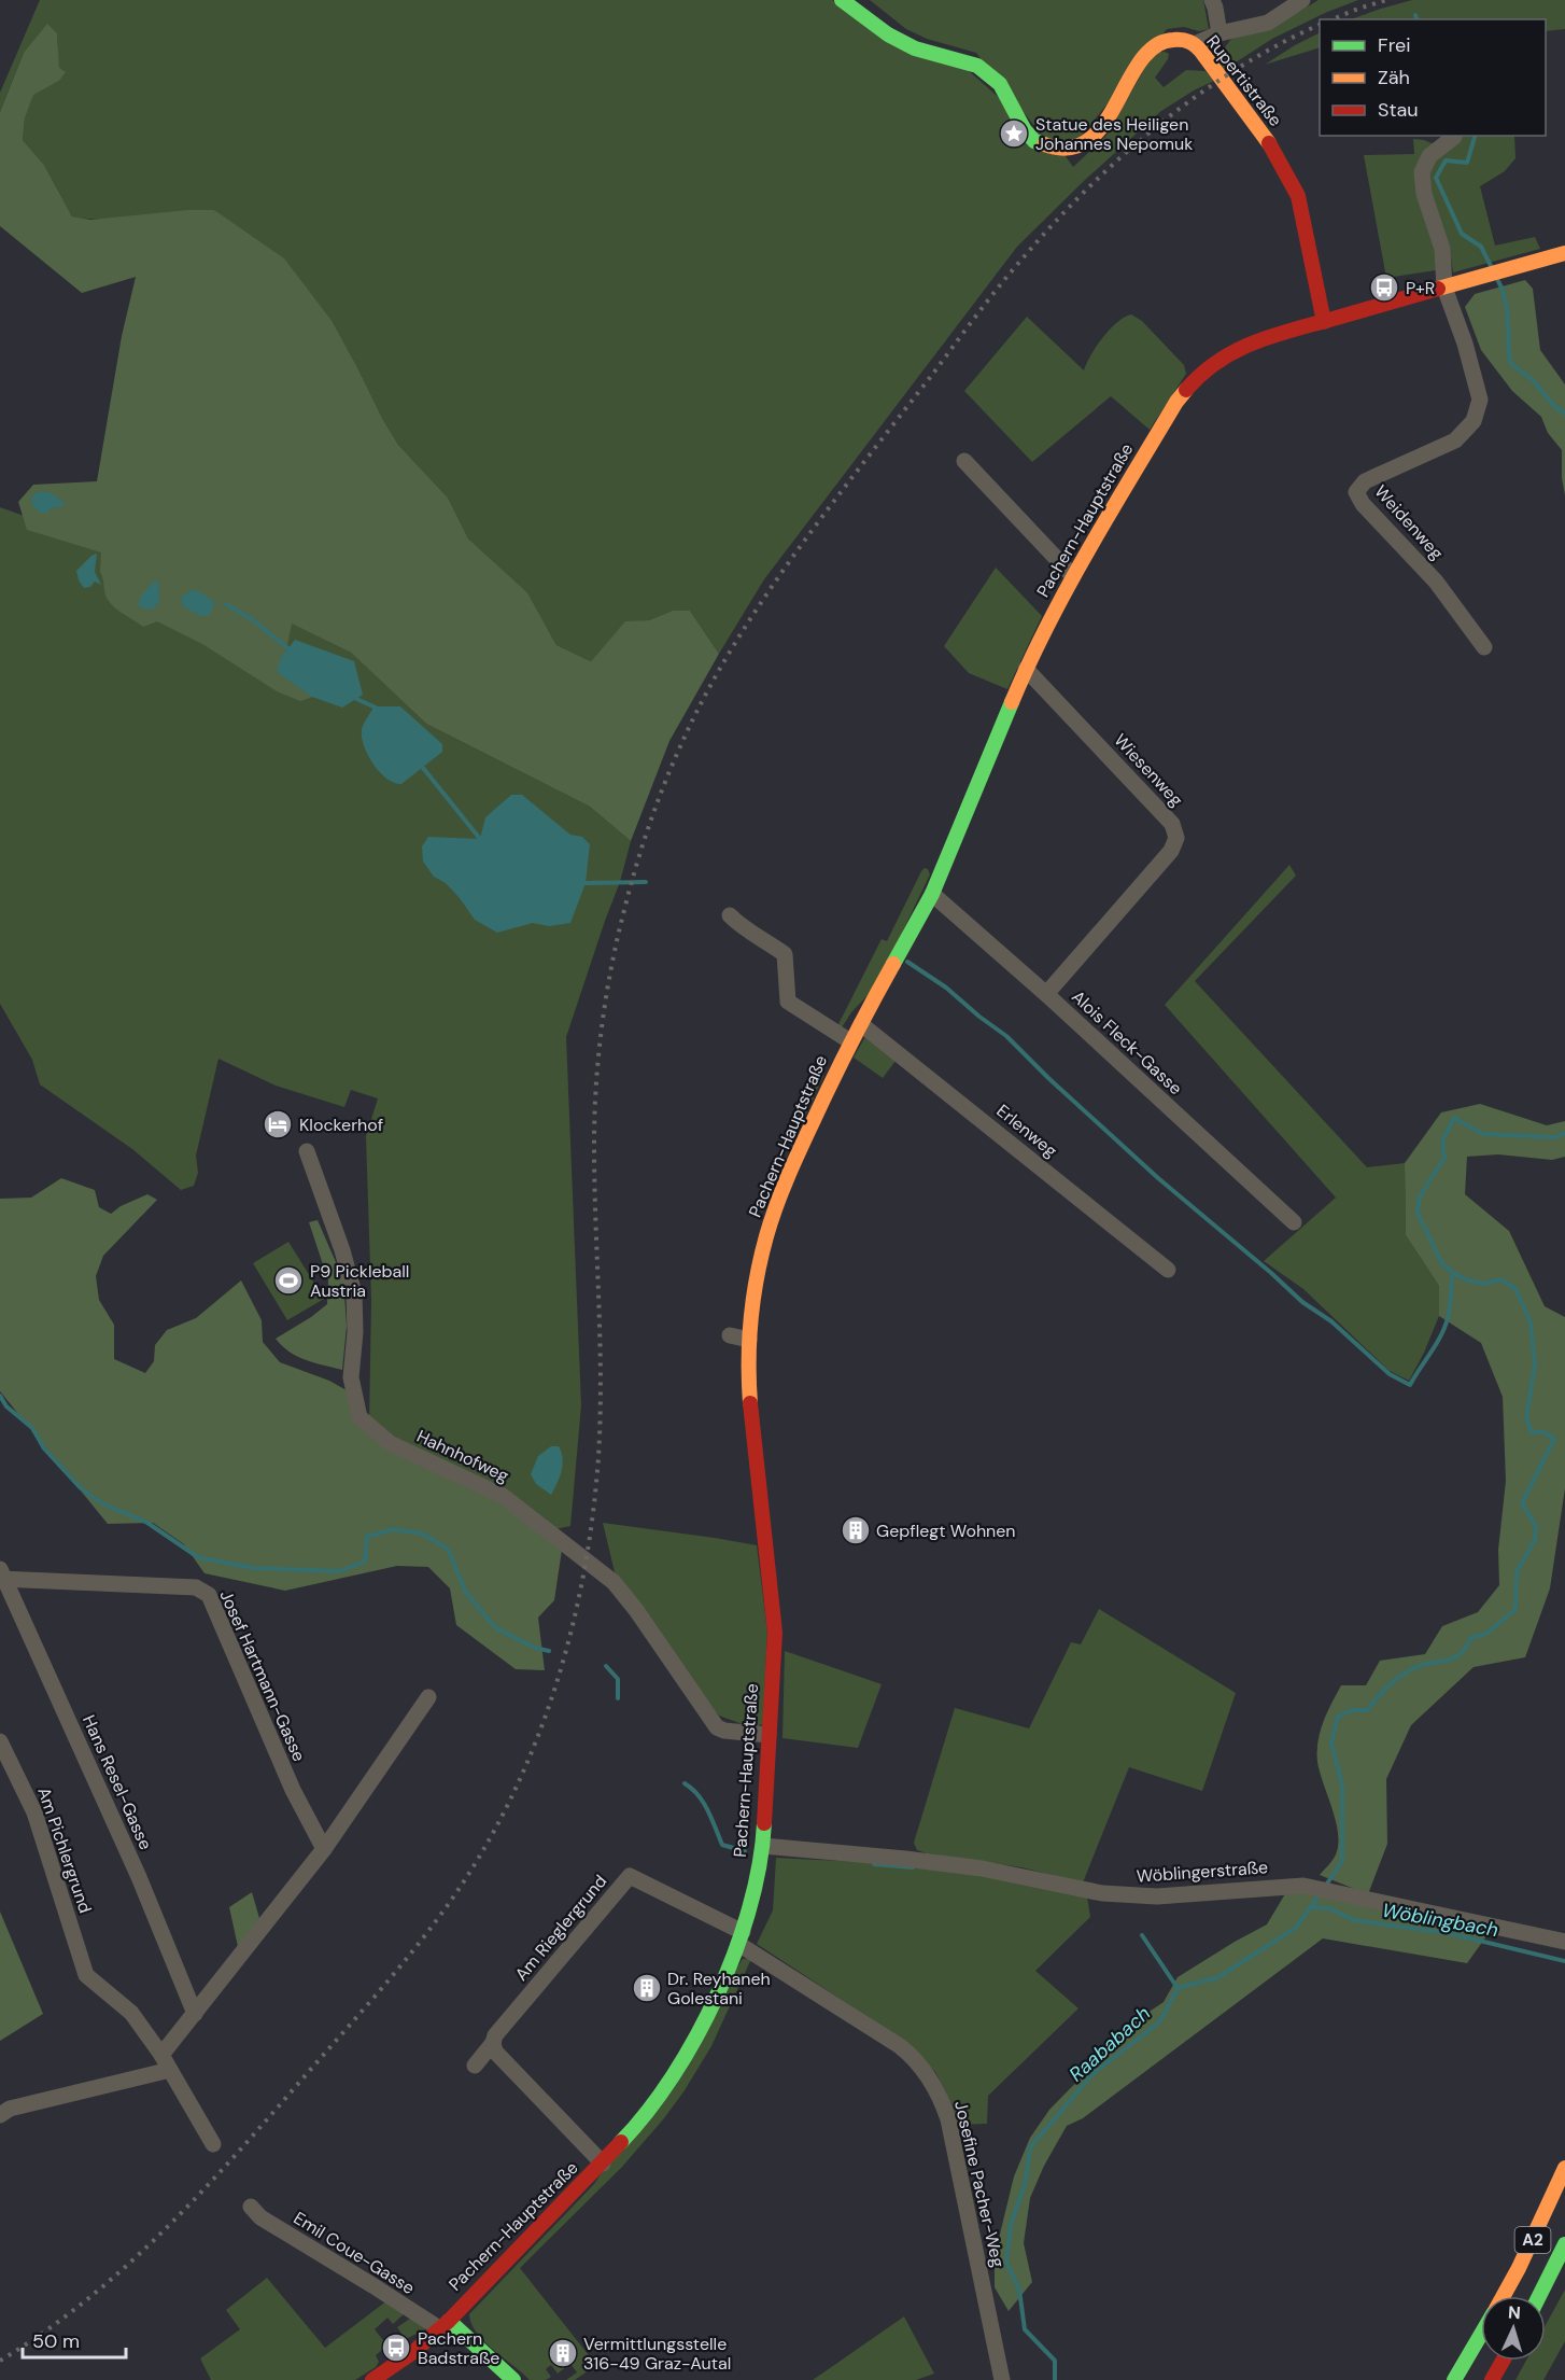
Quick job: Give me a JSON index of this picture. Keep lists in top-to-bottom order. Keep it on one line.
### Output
{"streets":{"main road":["Rupertistraße","Pachern-Hauptstraße","A2"],"street":["Weidenweg","Wiesenweg","Alois Fleck-Gasse","Erlenweg","Hahnhofweg","Josef Hartmann-Gasse","Hans Resel-Gasse","Am Pichlergrund","Wöblingerstraße","Am Rieglergrund","Josefine Pacher-Weg","Emil Coue-Gasse"]},"crossings":[["Rupertistraße","Pachern-Hauptstraße"],["Pachern-Hauptstraße","Weidenweg"],["Pachern-Hauptstraße","Wiesenweg"],["Pachern-Hauptstraße","Alois Fleck-Gasse"],["Pachern-Hauptstraße","Erlenweg"],["Pachern-Hauptstraße","Hahnhofweg"],["Pachern-Hauptstraße","Wöblingerstraße"],["Pachern-Hauptstraße","Am Rieglergrund"],["Pachern-Hauptstraße","Josefine Pacher-Weg"],["Pachern-Hauptstraße","Emil Coue-Gasse"],["Wiesenweg","Alois Fleck-Gasse"],["Josef Hartmann-Gasse","Hans Resel-Gasse"],["Am Rieglergrund","Josefine Pacher-Weg"]],"water":["Wöblingbach","Raababach"],"places":{"place":["Statue des Heiligen Johannes Nepomuk"],"bus stop":["P+R","Pachern Badstraße"],"hotel":["Klockerhof"],"sports":["P9 Pickleball Austria"],"building":["Gepflegt Wohnen","Dr. Reyhaneh Golestani","Vermittlungsstelle 316-49 Graz-Autal"]},"legend":["Frei","Zäh","Stau"],"scale_bar":"50 m","north":"top"}
